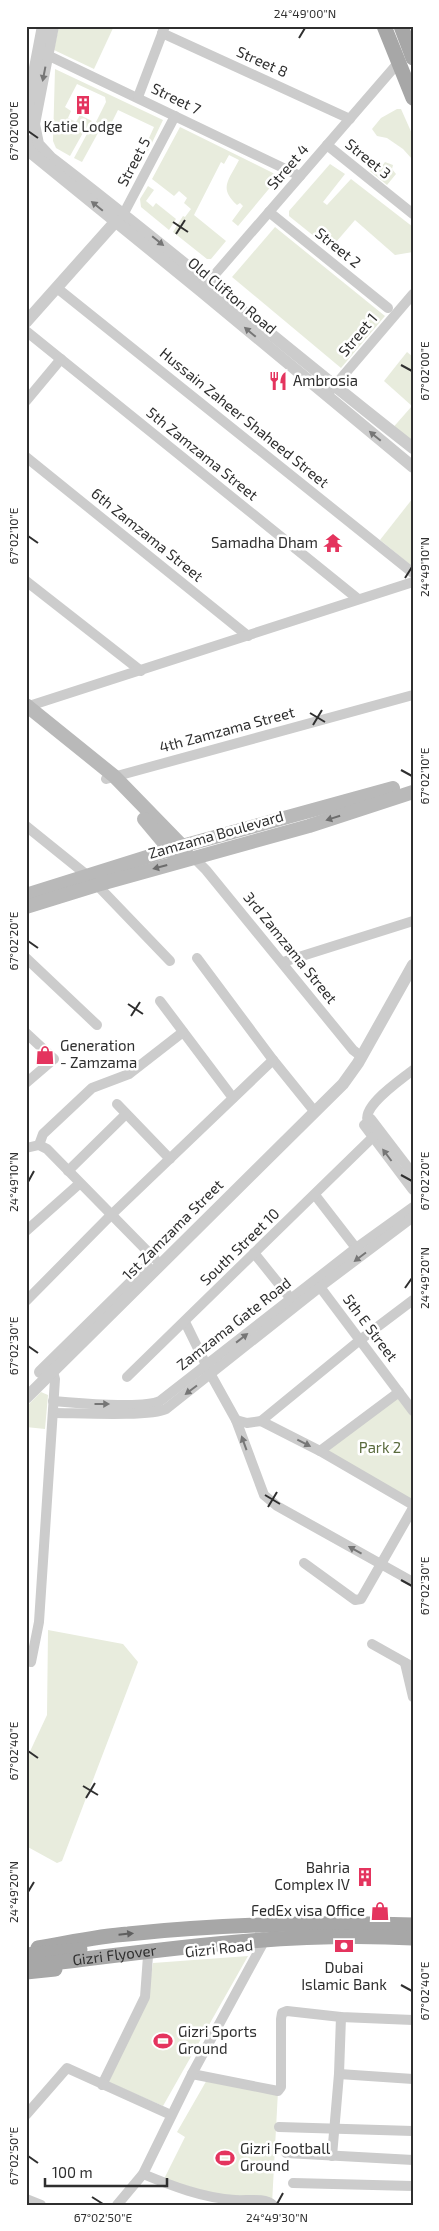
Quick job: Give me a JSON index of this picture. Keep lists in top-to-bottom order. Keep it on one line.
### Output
{"streets":{"main road":["Zamzama Boulevard","Gizri Road","Gizri Flyover"],"street":["Street 8","Street 7","Street 3","Street 5","Street 4","Street 2","Old Clifton Road","Street 1","Hussain Zaheer Shaheed Street","5th Zamzama Street","6th Zamzama Street","4th Zamzama Street","3rd Zamzama Street","1st Zamzama Street","South Street 10","Zamzama Gate Road","5th E Street"]},"crossings":[["Street 8","Street 4"],["Street 7","Street 5"],["Street 7","Street 4"],["Street 3","Street 4"],["Street 5","Old Clifton Road"],["Street 4","Street 2"],["Street 4","Old Clifton Road"],["Old Clifton Road","Street 1"],["Zamzama Boulevard","3rd Zamzama Street"],["3rd Zamzama Street","1st Zamzama Street"],["Zamzama Gate Road","5th E Street"]],"parks":["Park 2"],"places":{"building":["Katie Lodge","Bahria Complex IV"],"restaurant":["Ambrosia"],"temple":["Samadha Dham"],"shop":["Generation - Zamzama","FedEx visa Office"],"bank":["Dubai Islamic Bank"],"sports":["Gizri Sports Ground","Gizri Football Ground"]},"scale_bar":"100 m","coordinates":["24°49'00\"N","67°02'00\"E","67°02'10\"E","24°49'10\"N","67°02'20\"E","24°49'20\"N","67°02'30\"E","67°02'40\"E","67°02'50\"E","24°49'30\"N"]}
